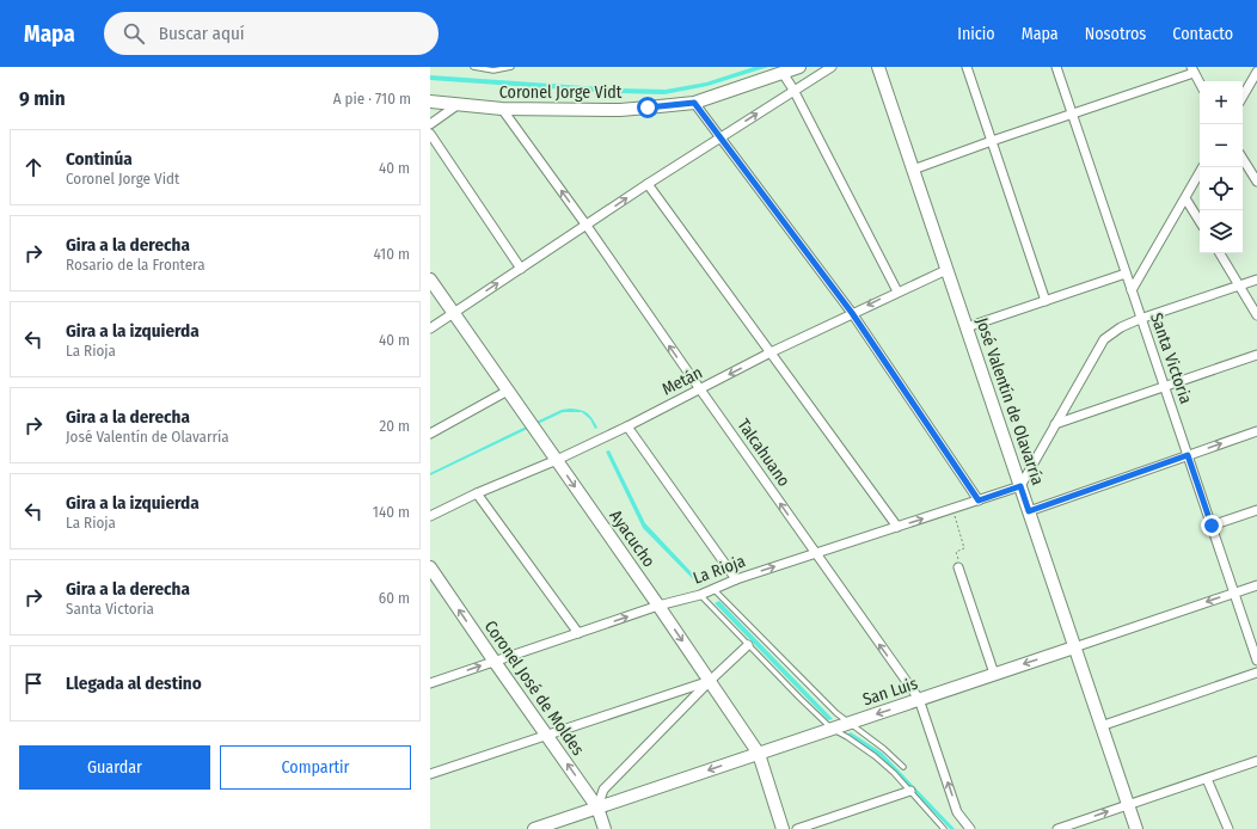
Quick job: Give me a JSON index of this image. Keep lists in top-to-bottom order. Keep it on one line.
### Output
{"streets":{"street":["Coronel Jorge Vidt","Santa Victoria","Metán","José Valentín de Olavarría","Talcahuano","Ayacucho","La Rioja","Coronel José de Moldes","San Luis"]},"crossings":[["Coronel Jorge Vidt","Talcahuano"],["Santa Victoria","San Luis"],["Metán","José Valentín de Olavarría"],["Metán","Talcahuano"],["Metán","Ayacucho"],["José Valentín de Olavarría","La Rioja"],["José Valentín de Olavarría","San Luis"],["Talcahuano","La Rioja"],["Talcahuano","San Luis"],["Ayacucho","La Rioja"],["Ayacucho","San Luis"],["La Rioja","Coronel José de Moldes"],["Coronel José de Moldes","San Luis"]],"one_way":["Talcahuano","La Rioja"],"page":{"header":"Mapa","search":"Buscar aquí","nav":["Inicio","Mapa","Nosotros","Contacto"],"heading":["9 min","A pie · 710 m"],"map_buttons":["+","−"],"list":[["Continúa","Coronel Jorge Vidt","40 m"],["Gira a la derecha","Rosario de la Frontera","410 m"],["Gira a la izquierda","La Rioja","40 m"],["Gira a la derecha","José Valentín de Olavarría","20 m"],["Gira a la izquierda","La Rioja","140 m"],["Gira a la derecha","Santa Victoria","60 m"],"Llegada al destino"],"buttons":["Guardar","Compartir"]}}
